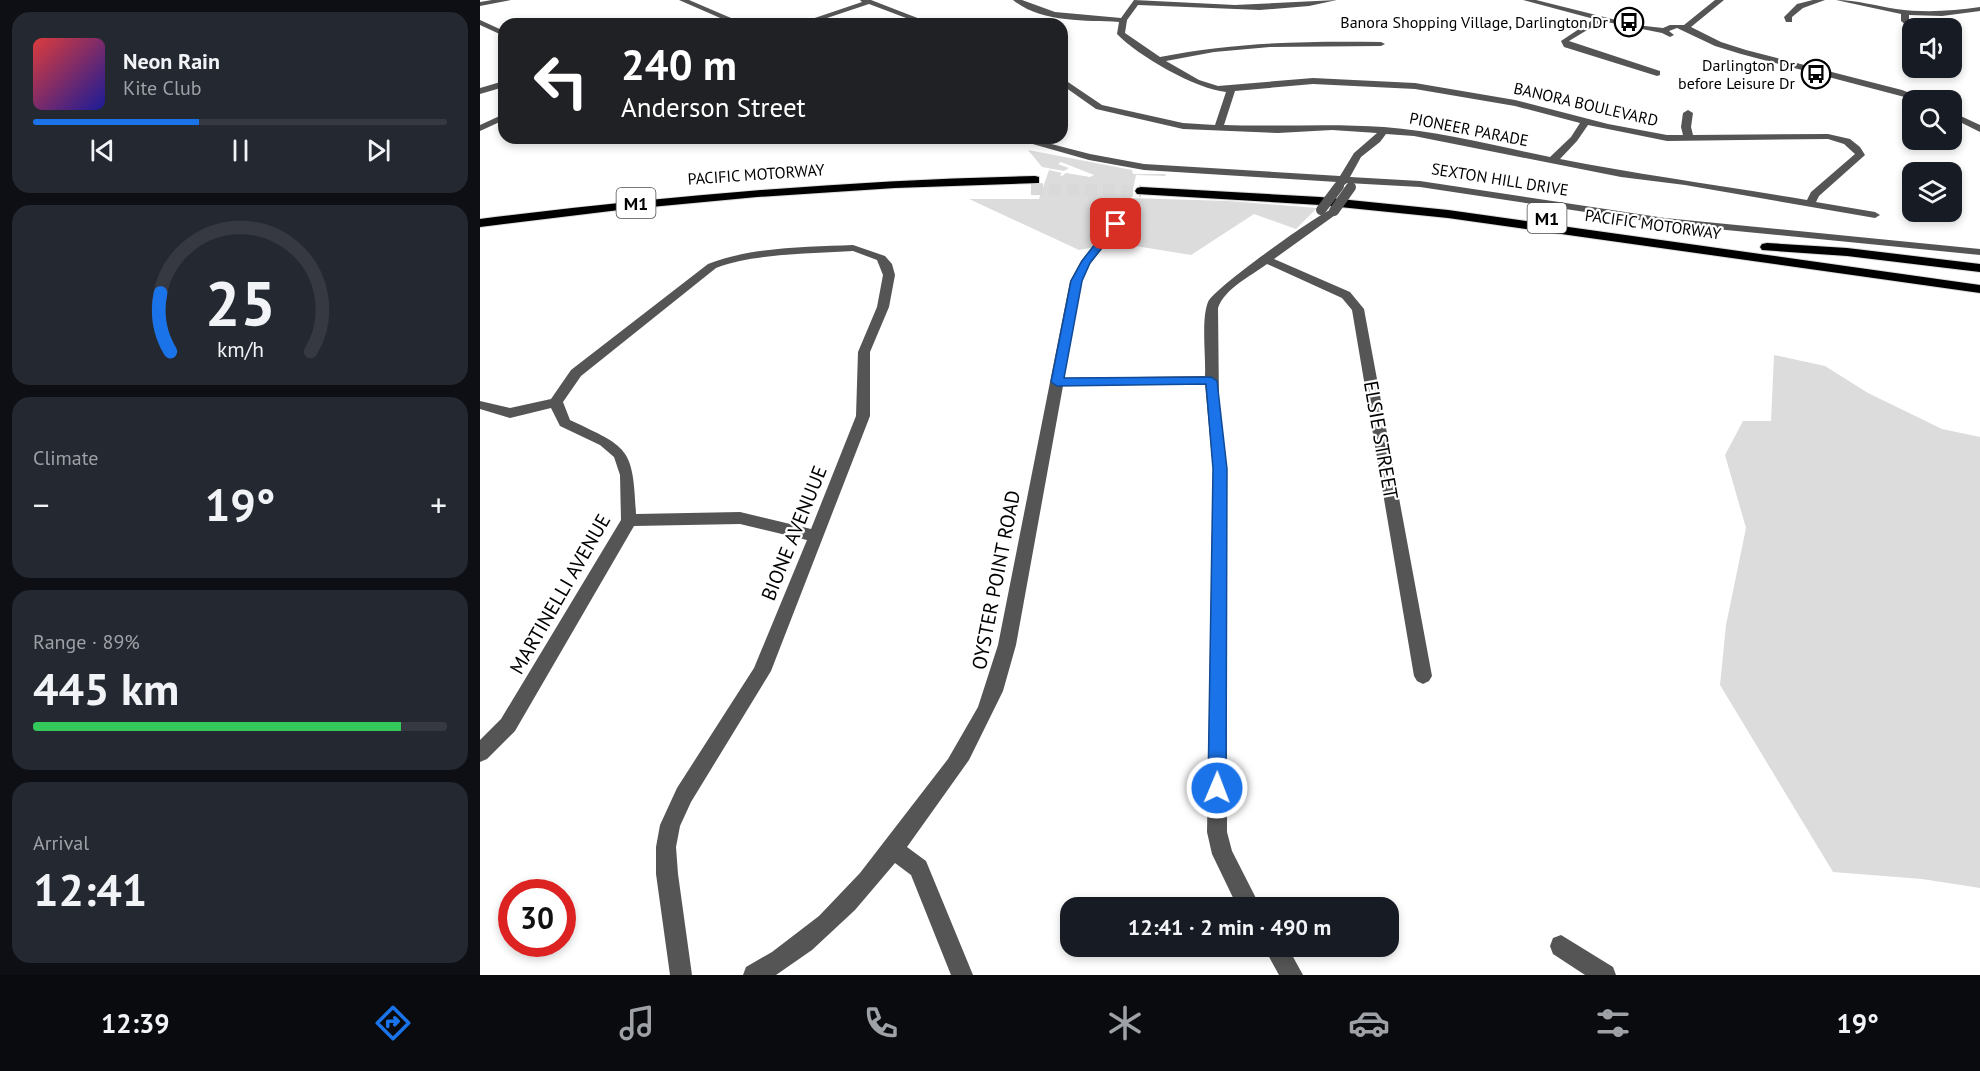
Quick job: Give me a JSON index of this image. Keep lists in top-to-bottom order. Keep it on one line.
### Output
{"streets":{"highway":["PACIFIC MOTORWAY","M1"],"street":["BANORA BOULEVARD","PIONEER PARADE","SEXTON HILL DRIVE","ELSIE STREET","BIONE AVENUUE","OYSTER POINT ROAD","MARTINELLI AVENUE"]},"crossings":[["BANORA BOULEVARD","PIONEER PARADE"],["BIONE AVENUUE","MARTINELLI AVENUE"]],"places":{"bus stop":["Banora Shopping Village, Darlington Dr","Darlington Dr before Leisure Dr"]},"page":{"turn":["240 m","Anderson Street"],"song":["Neon Rain","Kite Club"],"tile":["Climate",["Range · 89%","445 km"],["Arrival","12:41"]],"heat":["−","19°","+"],"limit":"30","trip":"12:41 · 2 min · 490 m","tabs":["12:39","19°"],"gauge":["25","km/h"]}}
